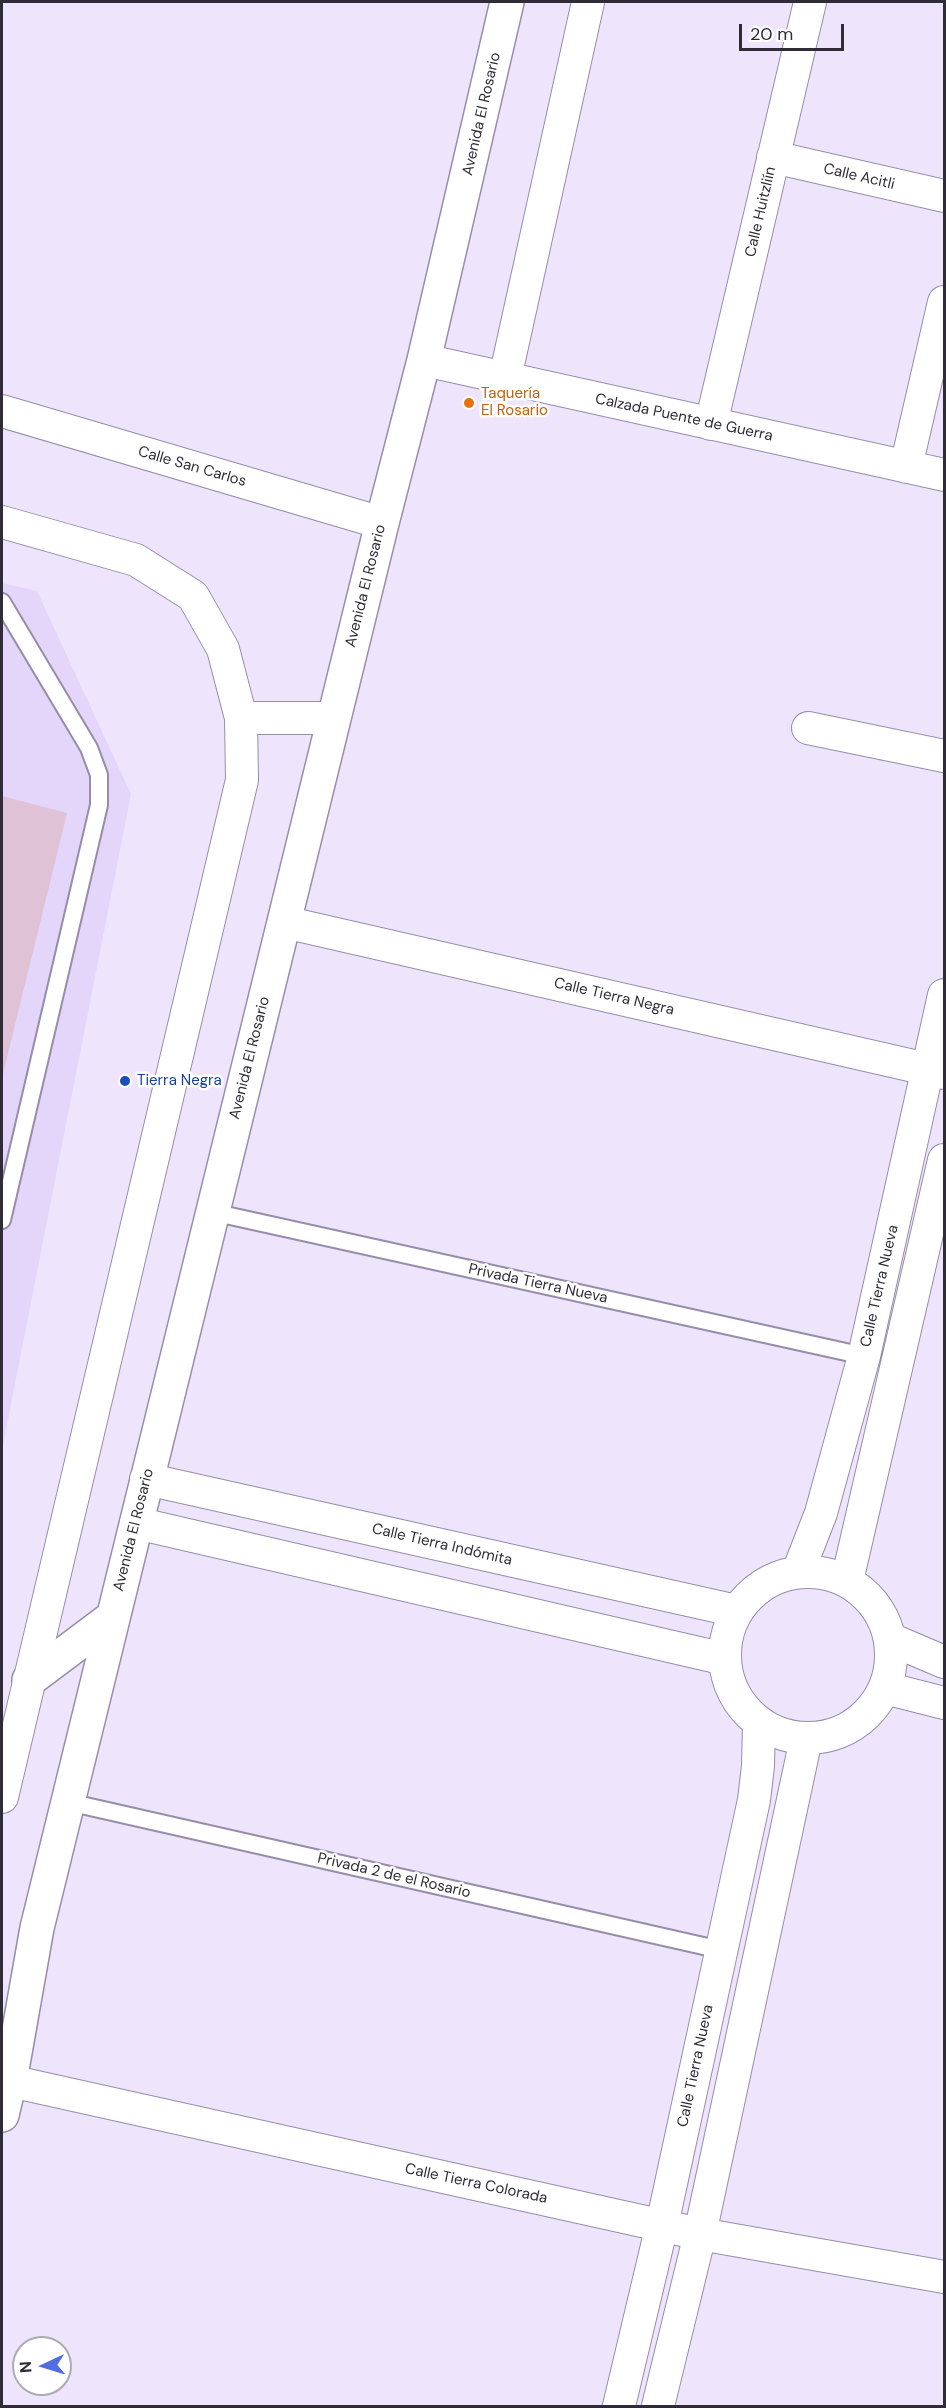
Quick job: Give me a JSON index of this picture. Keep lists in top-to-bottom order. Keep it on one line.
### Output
{"streets":{"street":["Avenida El Rosario","Calle Acitli","Calle Huitzliín","Calzada Puente de Guerra","Calle San Carlos","Calle Tierra Negra","Calle Tierra Nueva","Calle Tierra Indómita","Calle Tierra Colorada"],"lane":["Privada Tierra Nueva","Privada 2 de el Rosario"]},"crossings":[["Avenida El Rosario","Calzada Puente de Guerra"],["Avenida El Rosario","Calle San Carlos"],["Avenida El Rosario","Calle Tierra Negra"],["Avenida El Rosario","Privada Tierra Nueva"],["Avenida El Rosario","Calle Tierra Indómita"],["Avenida El Rosario","Privada 2 de el Rosario"],["Avenida El Rosario","Calle Tierra Colorada"],["Calle Acitli","Calle Huitzliín"],["Calle Huitzliín","Calzada Puente de Guerra"],["Calle Tierra Negra","Calle Tierra Nueva"],["Privada Tierra Nueva","Calle Tierra Nueva"],["Calle Tierra Nueva","Calle Tierra Indómita"],["Calle Tierra Nueva","Privada 2 de el Rosario"],["Calle Tierra Nueva","Calle Tierra Colorada"]],"places":["Taquería El Rosario","Tierra Negra"],"scale_bar":"20 m","north":"left"}
